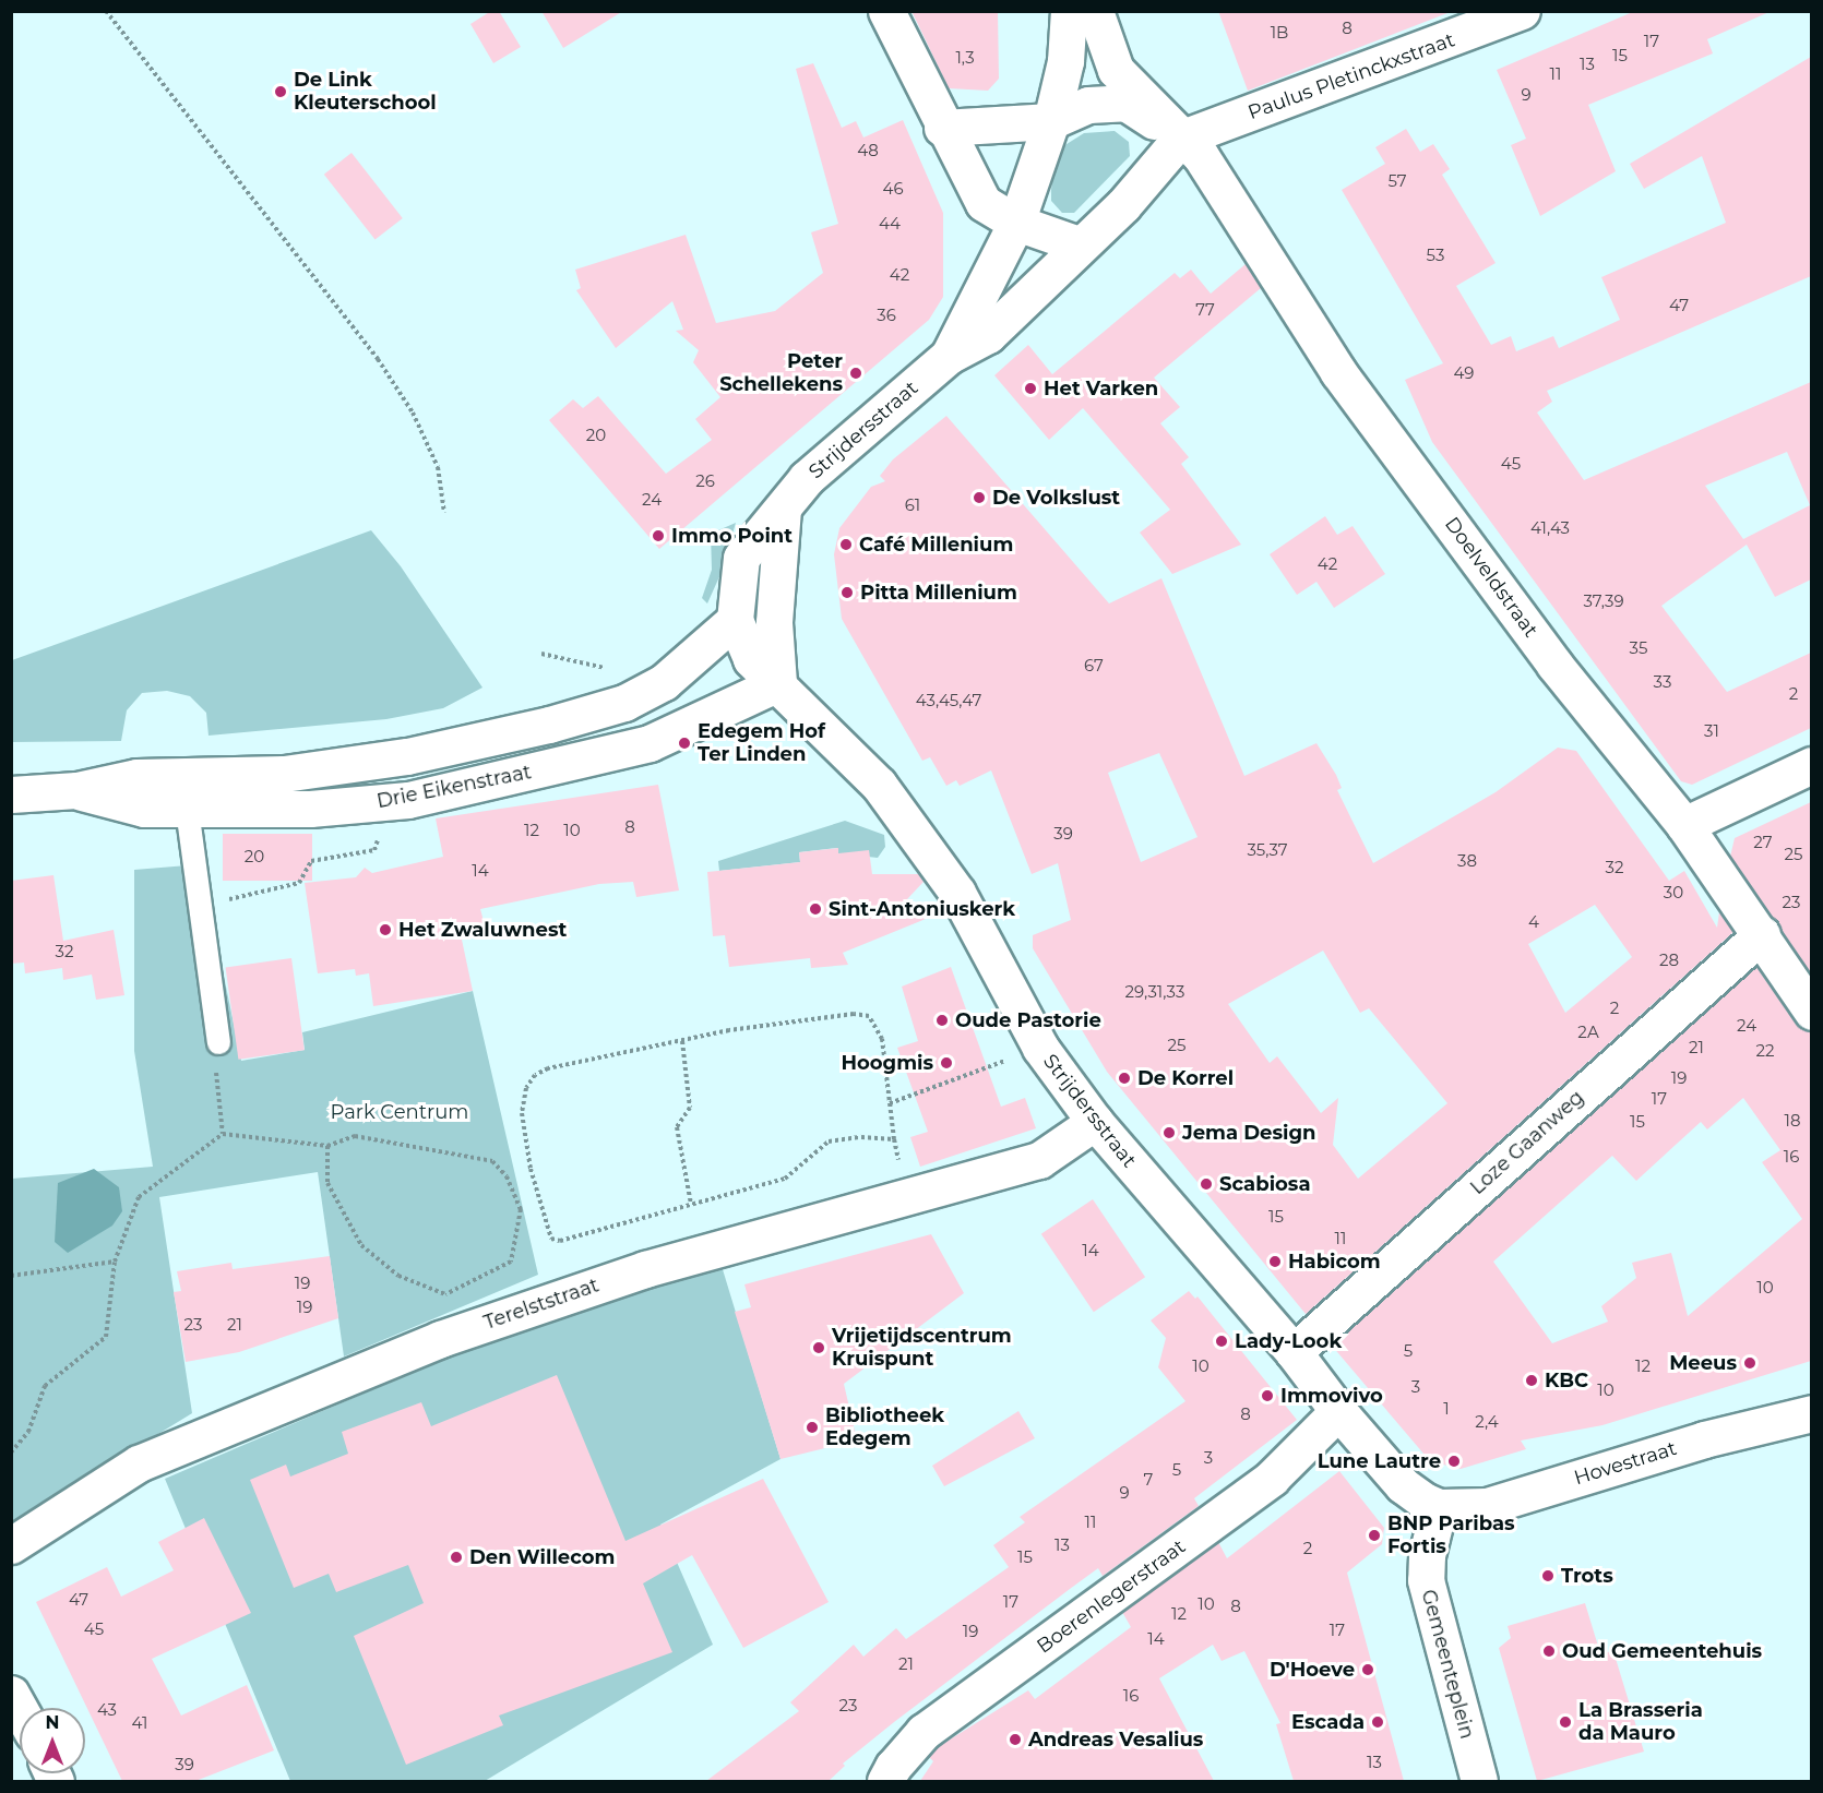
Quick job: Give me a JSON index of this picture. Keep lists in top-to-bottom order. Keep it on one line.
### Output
{"streets":{"street":["Paulus Pletinckxstraat","Strijdersstraat","Doelveldstraat","Drie Eikenstraat","Loze Gaanweg","Terelststraat","Hovestraat","Boerenlegerstraat","Gemeenteplein"]},"crossings":[["Paulus Pletinckxstraat","Strijdersstraat"],["Paulus Pletinckxstraat","Doelveldstraat"],["Strijdersstraat","Doelveldstraat"],["Strijdersstraat","Drie Eikenstraat"],["Strijdersstraat","Loze Gaanweg"],["Strijdersstraat","Terelststraat"],["Strijdersstraat","Hovestraat"],["Strijdersstraat","Boerenlegerstraat"],["Strijdersstraat","Gemeenteplein"],["Doelveldstraat","Loze Gaanweg"],["Hovestraat","Gemeenteplein"]],"parks":["Park Centrum"],"places":["De Link Kleuterschool","Peter Schellekens","Het Varken","De Volkslust","Immo Point","Café Millenium","Pitta Millenium","Edegem Hof Ter Linden","Sint-Antoniuskerk","Het Zwaluwnest","Oude Pastorie","Hoogmis","De Korrel","Jema Design","Scabiosa","Habicom","Lady-Look","Vrijetijdscentrum Kruispunt","Meeus","KBC","Immovivo","Bibliotheek Edegem","Lune Lautre","BNP Paribas Fortis","Den Willecom","Trots","Oud Gemeentehuis","D'Hoeve","Escada","La Brasseria da Mauro","Andreas Vesalius"],"house_numbers":["8","1B","17","15","1,3","13","11","9","48","57","46","44","53","42","47","77","36","49","20","45","26","24","61","41,43","42","37,39","35","67","33","2","43,45,47","31","8","12","10","39","27","35,37","25","20","38","32","14","30","23","4","32","28","29,31,33","2","24","2A","25","21","22","19","17","18","15","16","15","11","14","19","10","19","23","21","5","10","12","3","10","1","8","2,4","3","5","7","9","11","13","2","15","47","17","10","8","12","45","17","19","14","21","16","23","43","41","13","39"],"north":"top"}
